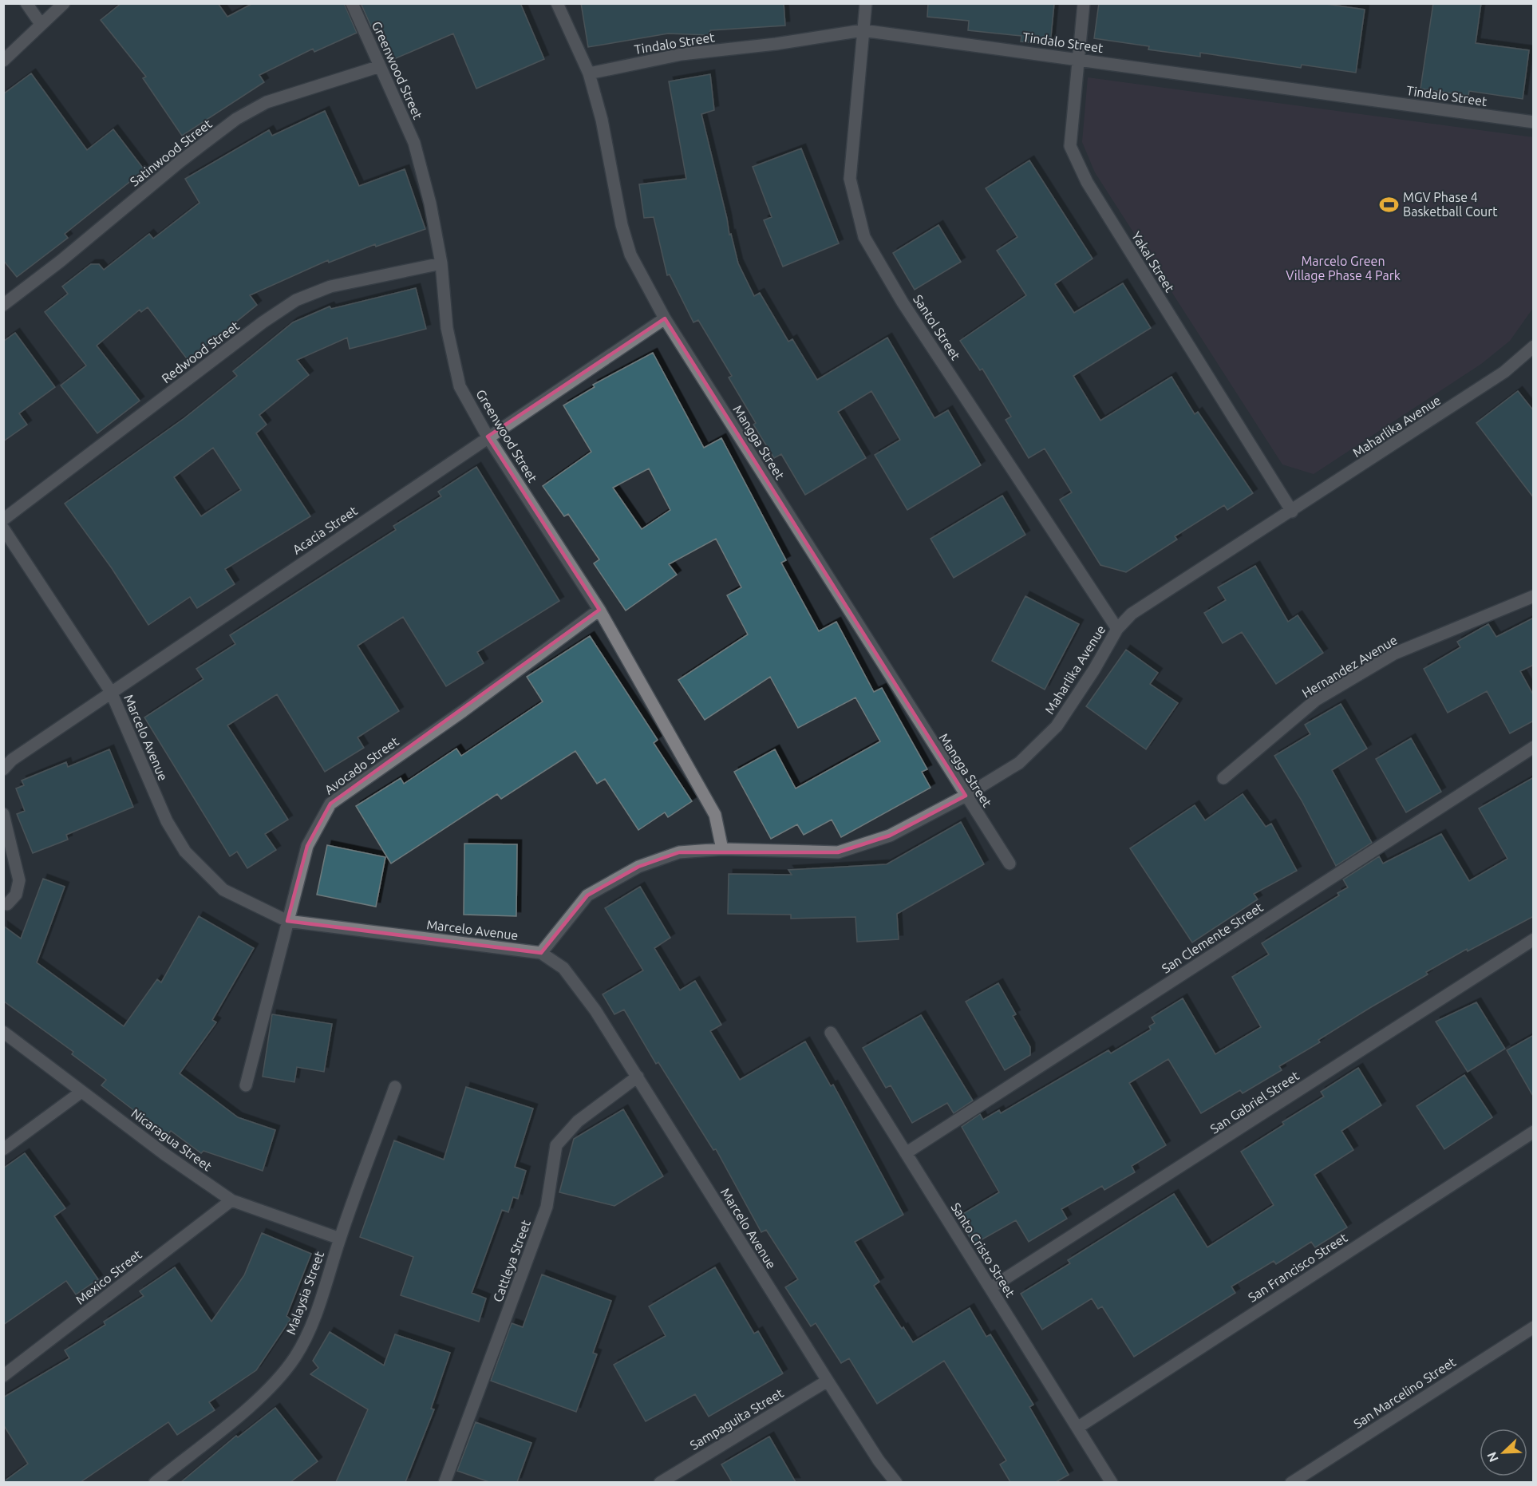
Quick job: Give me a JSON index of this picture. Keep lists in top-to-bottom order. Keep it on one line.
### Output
{"streets":{"street":["Tindalo Street","Greenwood Street","Satinwood Street","Yakal Street","Santol Street","Redwood Street","Maharlika Avenue","Mangga Street","Acacia Street","Hernandez Avenue","Marcelo Avenue","Avocado Street","San Clemente Street","San Gabriel Street","Nicaragua Street","Santo Cristo Street","Cattleya Street","San Francisco Street","Mexico Street","Malaysia Street","San Marcelino Street","Sampaguita Street"]},"crossings":[["Tindalo Street","Yakal Street"],["Tindalo Street","Santol Street"],["Tindalo Street","Mangga Street"],["Greenwood Street","Satinwood Street"],["Greenwood Street","Redwood Street"],["Greenwood Street","Maharlika Avenue"],["Greenwood Street","Acacia Street"],["Greenwood Street","Avocado Street"],["Yakal Street","Maharlika Avenue"],["Santol Street","Maharlika Avenue"],["Maharlika Avenue","Mangga Street"],["Maharlika Avenue","Marcelo Avenue"],["Mangga Street","Acacia Street"],["Acacia Street","Marcelo Avenue"],["Marcelo Avenue","Avocado Street"],["Marcelo Avenue","Cattleya Street"],["Marcelo Avenue","Sampaguita Street"],["San Clemente Street","Santo Cristo Street"],["San Gabriel Street","Santo Cristo Street"],["Nicaragua Street","Mexico Street"],["Nicaragua Street","Malaysia Street"],["Santo Cristo Street","San Francisco Street"]],"parks":["Marcelo Green Village Phase 4 Park"],"places":{"sports":["MGV Phase 4 Basketball Court"]},"north":"bottom left"}
